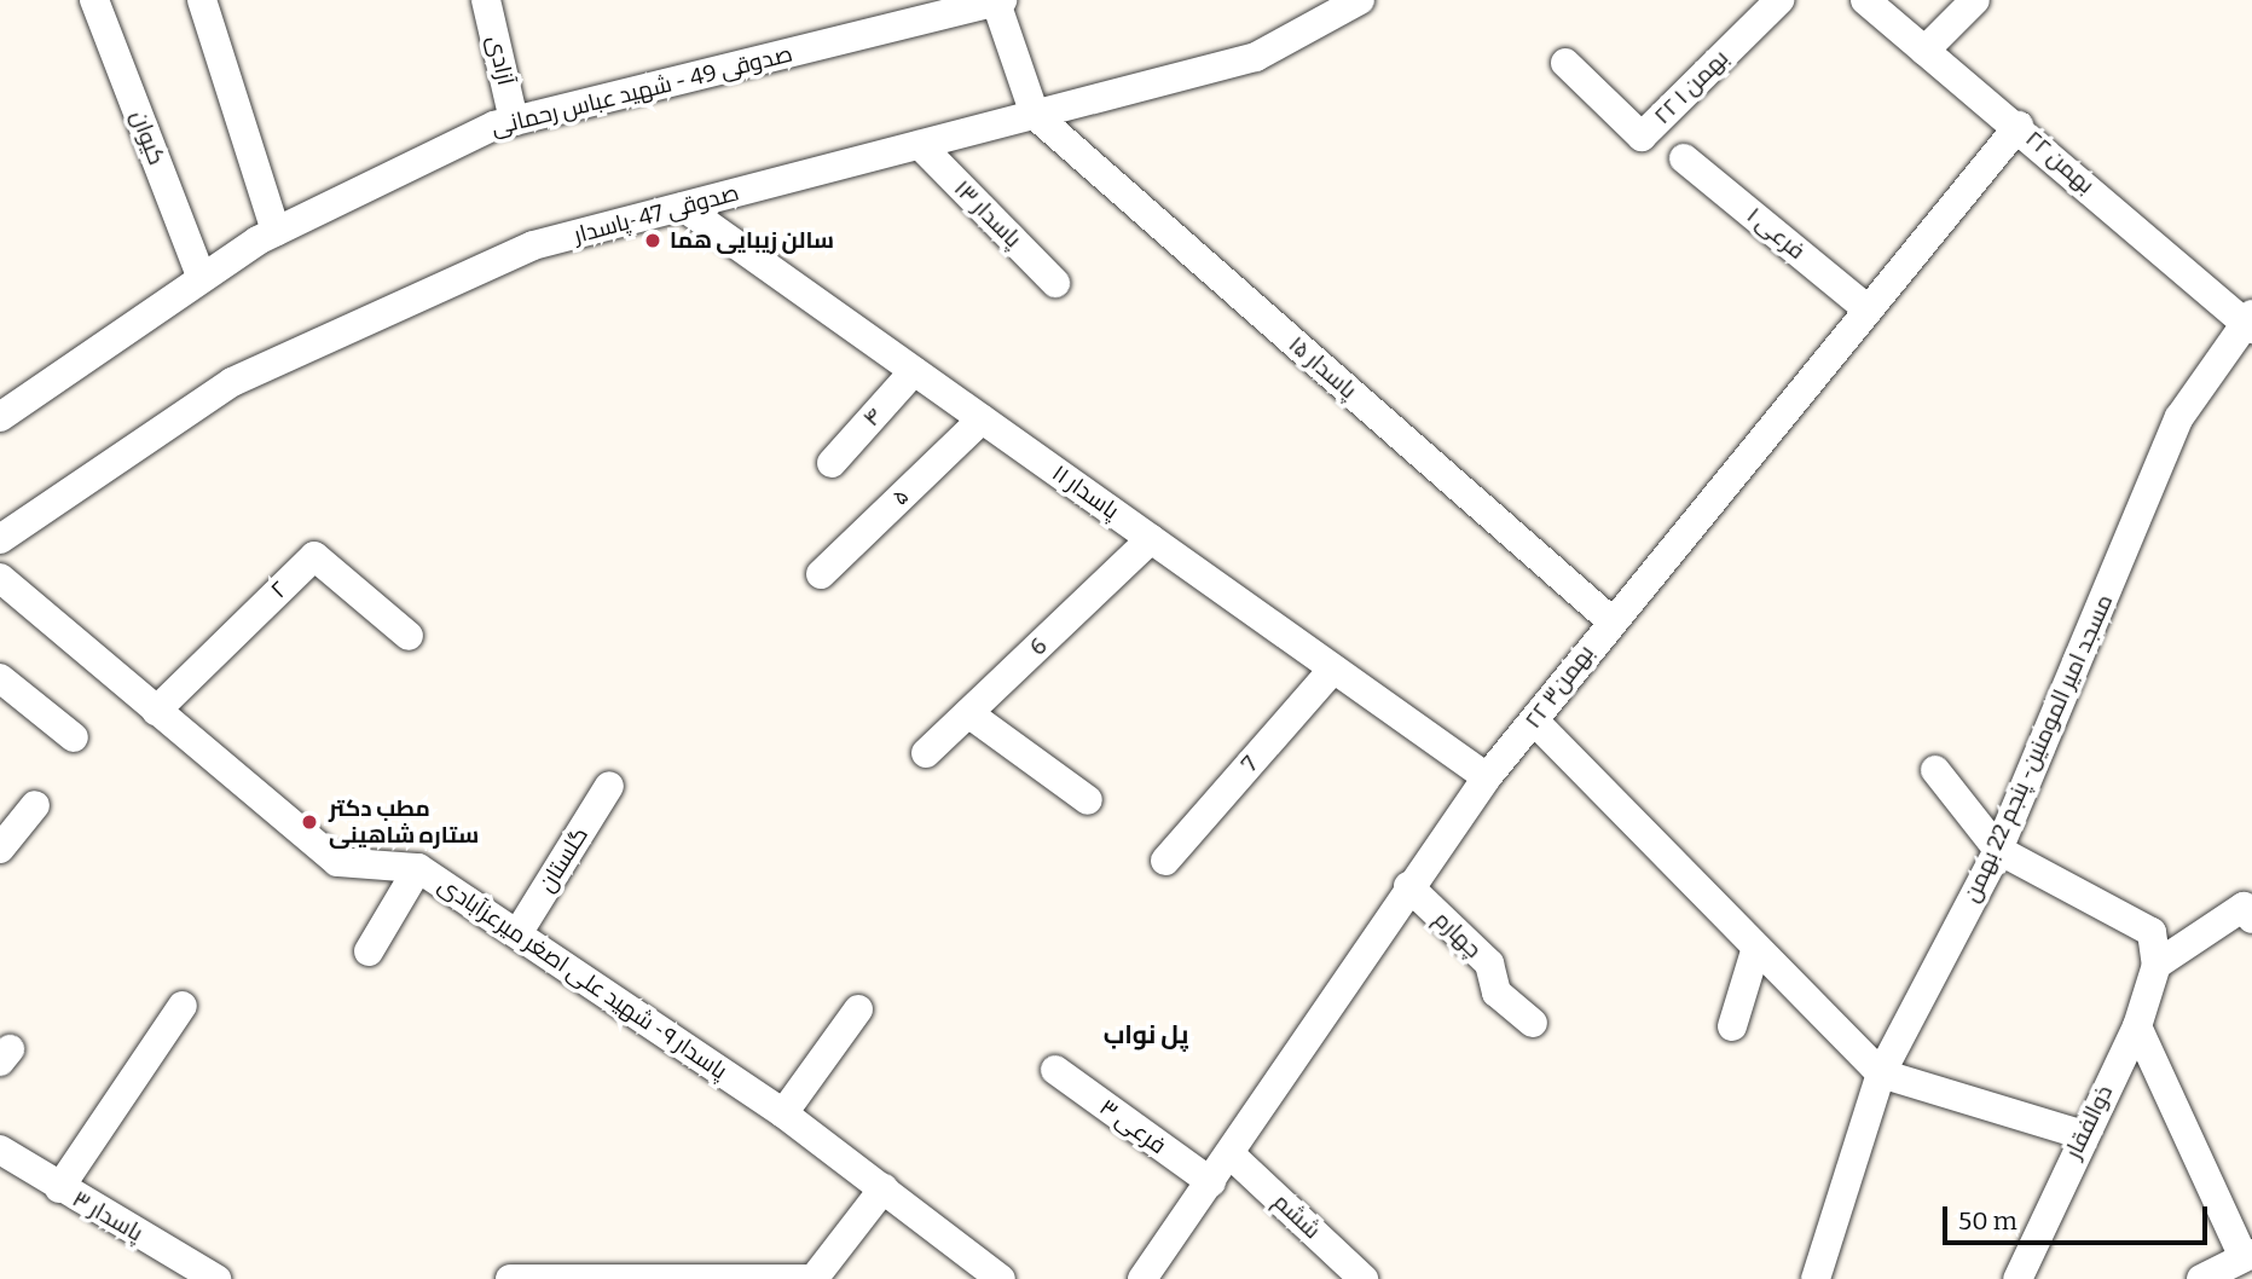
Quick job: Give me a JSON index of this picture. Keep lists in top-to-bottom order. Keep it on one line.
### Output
{"streets":{"street":["آزادی","۲۲ بهمن ۱","صدوقی 49 - شهید عباس رحمانی","کیوان","۲۲ بهمن","صدوقی 47-پاسدار","پاسدار ۱۳","فرعی ۱","پاسدار ۱۵","۴","پاسدار ۱۱","۵","۲","6","۲۲ بهمن۳","مسجد امیر المومنین- پنجم 22 بهمن","7","گلستان","چهارم","پاسدار ۹- شهید علی اصغر میرعزآبادی","ذوالفقار","فرعی ۳","پاسدار ۳","ششم"]},"crossings":[["آزادی","صدوقی 49 - شهید عباس رحمانی"],["صدوقی 49 - شهید عباس رحمانی","کیوان"],["۲۲ بهمن","۲۲ بهمن۳"],["۲۲ بهمن","مسجد امیر المومنین- پنجم 22 بهمن"],["صدوقی 47-پاسدار","پاسدار ۱۳"],["صدوقی 47-پاسدار","پاسدار ۱۵"],["صدوقی 47-پاسدار","پاسدار ۱۱"],["فرعی ۱","۲۲ بهمن۳"],["پاسدار ۱۵","۲۲ بهمن۳"],["۴","پاسدار ۱۱"],["پاسدار ۱۱","۵"],["پاسدار ۱۱","6"],["پاسدار ۱۱","۲۲ بهمن۳"],["پاسدار ۱۱","7"],["۲","پاسدار ۹- شهید علی اصغر میرعزآبادی"],["۲۲ بهمن۳","چهارم"],["۲۲ بهمن۳","فرعی ۳"],["۲۲ بهمن۳","ششم"],["گلستان","پاسدار ۹- شهید علی اصغر میرعزآبادی"]],"districts":["پل نواب"],"places":["سالن زیبایی هما","مطب دکتر ستاره شاهینی"],"scale_bar":"50 m"}
